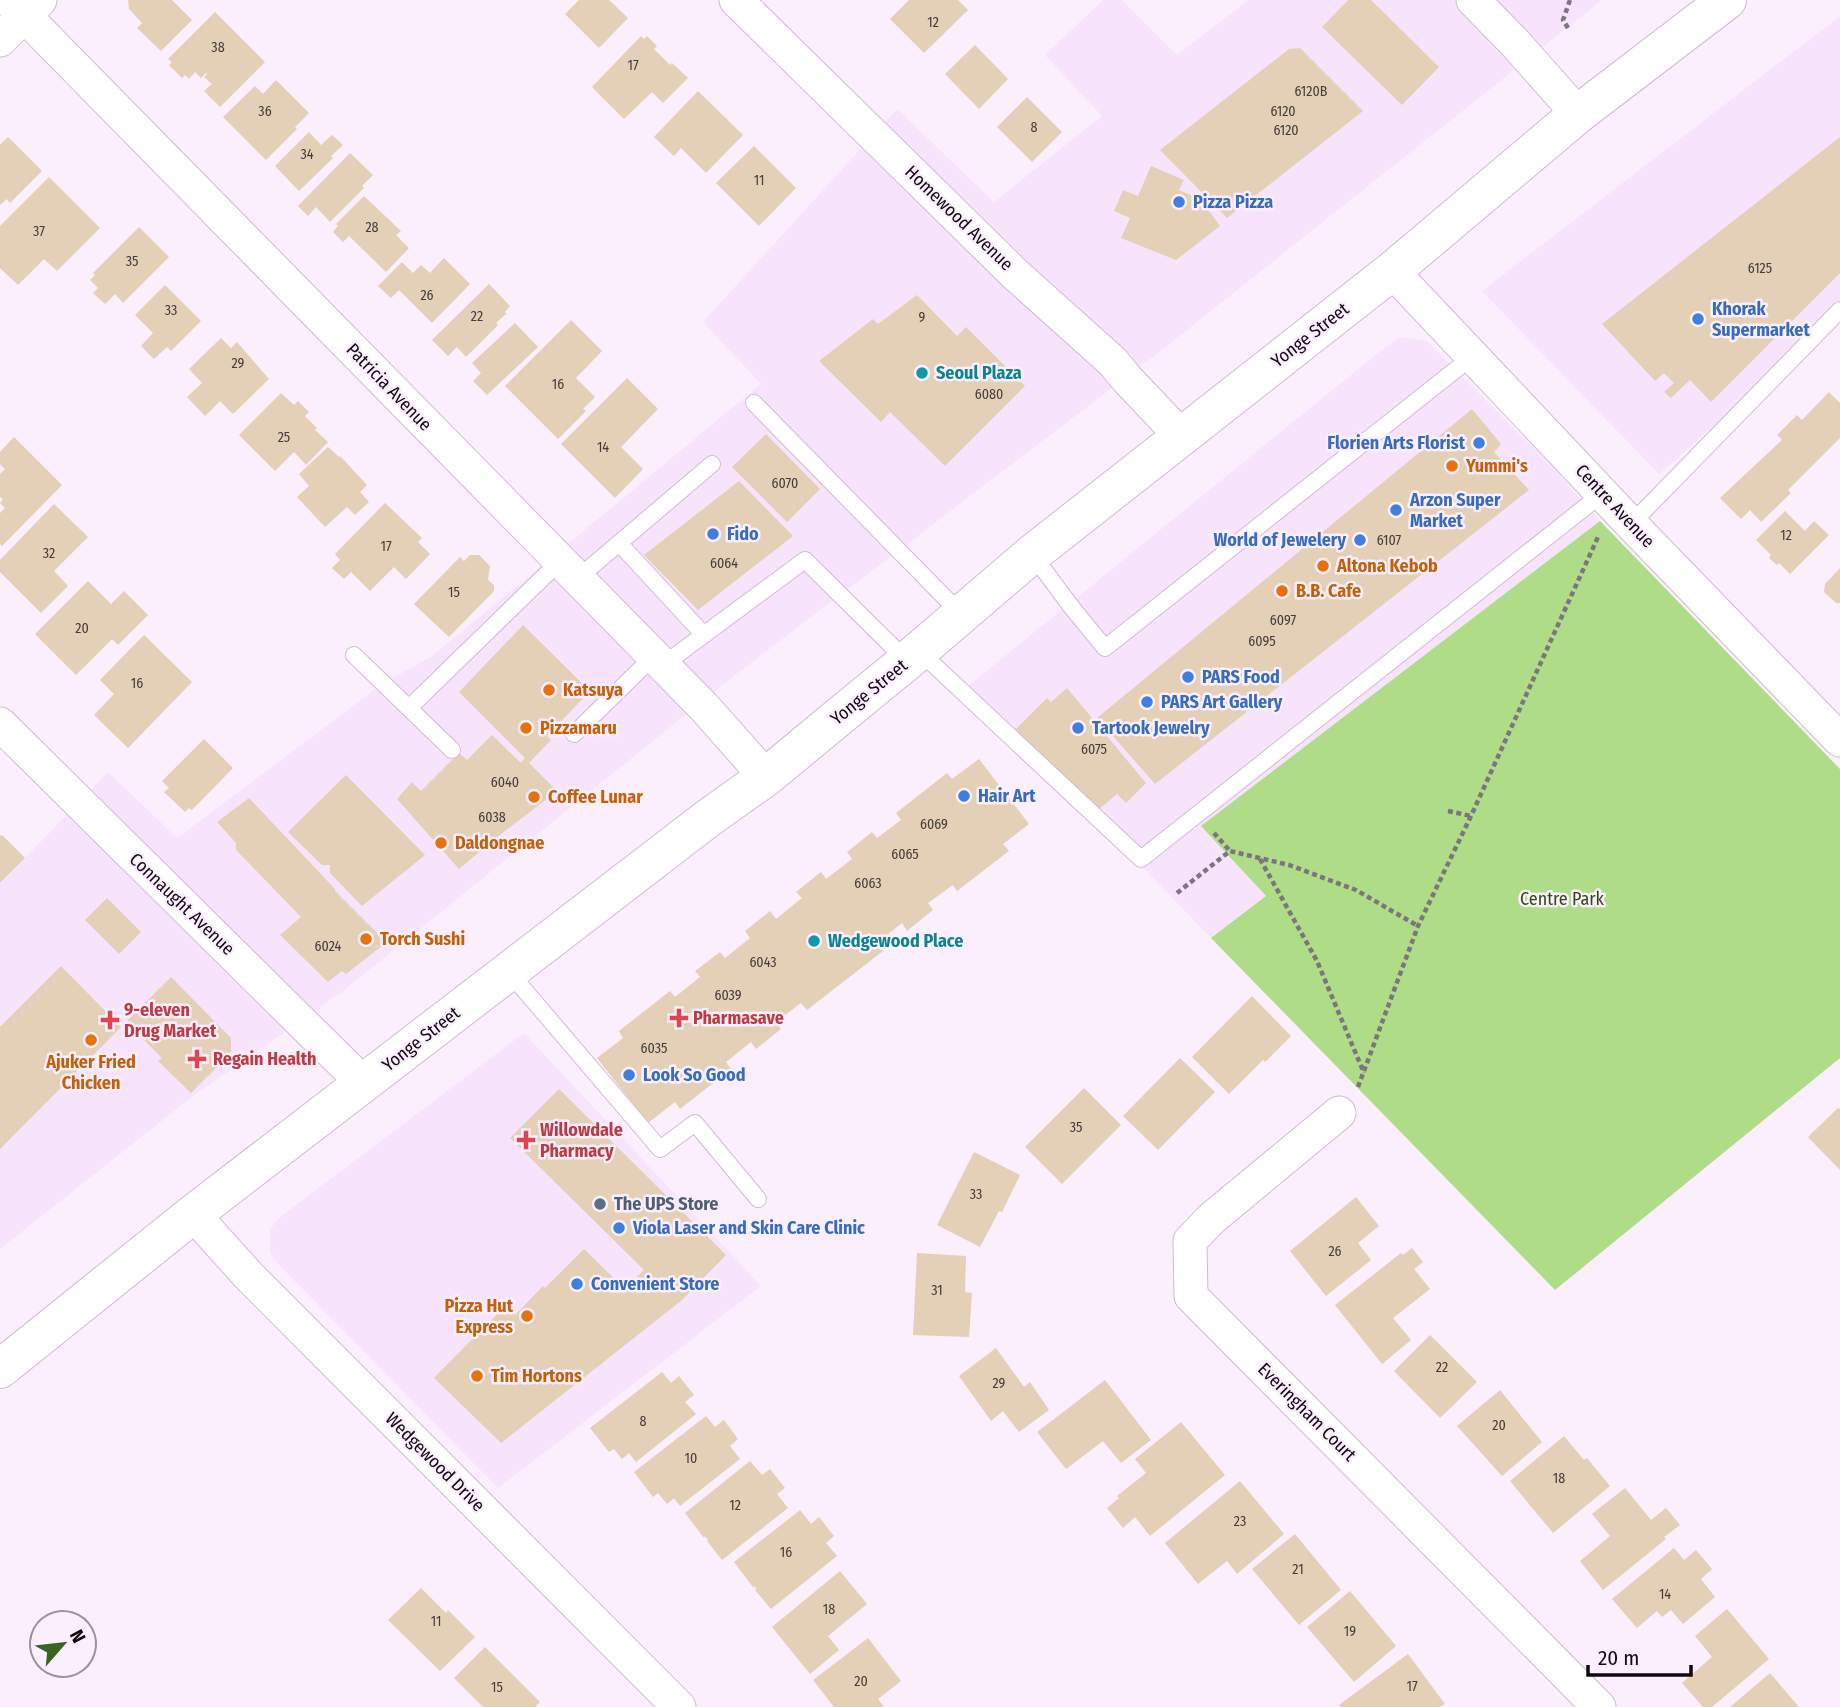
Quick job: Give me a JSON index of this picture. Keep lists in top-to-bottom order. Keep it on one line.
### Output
{"streets":{"main road":["Yonge Street"],"street":["Homewood Avenue","Patricia Avenue","Centre Avenue","Connaught Avenue","Everingham Court","Wedgewood Drive"]},"crossings":[["Homewood Avenue","Yonge Street"],["Yonge Street","Patricia Avenue"],["Yonge Street","Centre Avenue"],["Yonge Street","Connaught Avenue"],["Yonge Street","Wedgewood Drive"]],"parks":["Centre Park"],"places":{"other":["Pizza Pizza","Khorak Supermarket","Seoul Plaza","Florien Arts Florist","Yummi's","Arzon Super Market","Fido","World of Jewelery","Altona Kebob","B.B. Cafe","PARS Food","Katsuya","PARS Art Gallery","Pizzamaru","Tartook Jewelry","Hair Art","Coffee Lunar","Daldongnae","Torch Sushi","Wedgewood Place","Ajuker Fried Chicken","Look So Good","The UPS Store","Viola Laser and Skin Care Clinic","Convenient Store","Pizza Hut Express","Tim Hortons"],"health":["Pharmasave","9-eleven Drug Market","Regain Health","Willowdale Pharmacy"]},"house_numbers":["12","38","17","6120B","36","6120","8","6120","34","11","28","37","35","6125","26","33","22","9","29","16","6080","25","14","6070","12","6107","17","32","6064","15","6097","20","6095","16","6075","6040","6038","6069","6065","6063","6024","6043","6039","6035","35","33","26","31","22","29","8","20","10","18","12","23","16","21","14","18","11","19","20","17","15"],"scale_bar":"20 m","north":"top right"}
